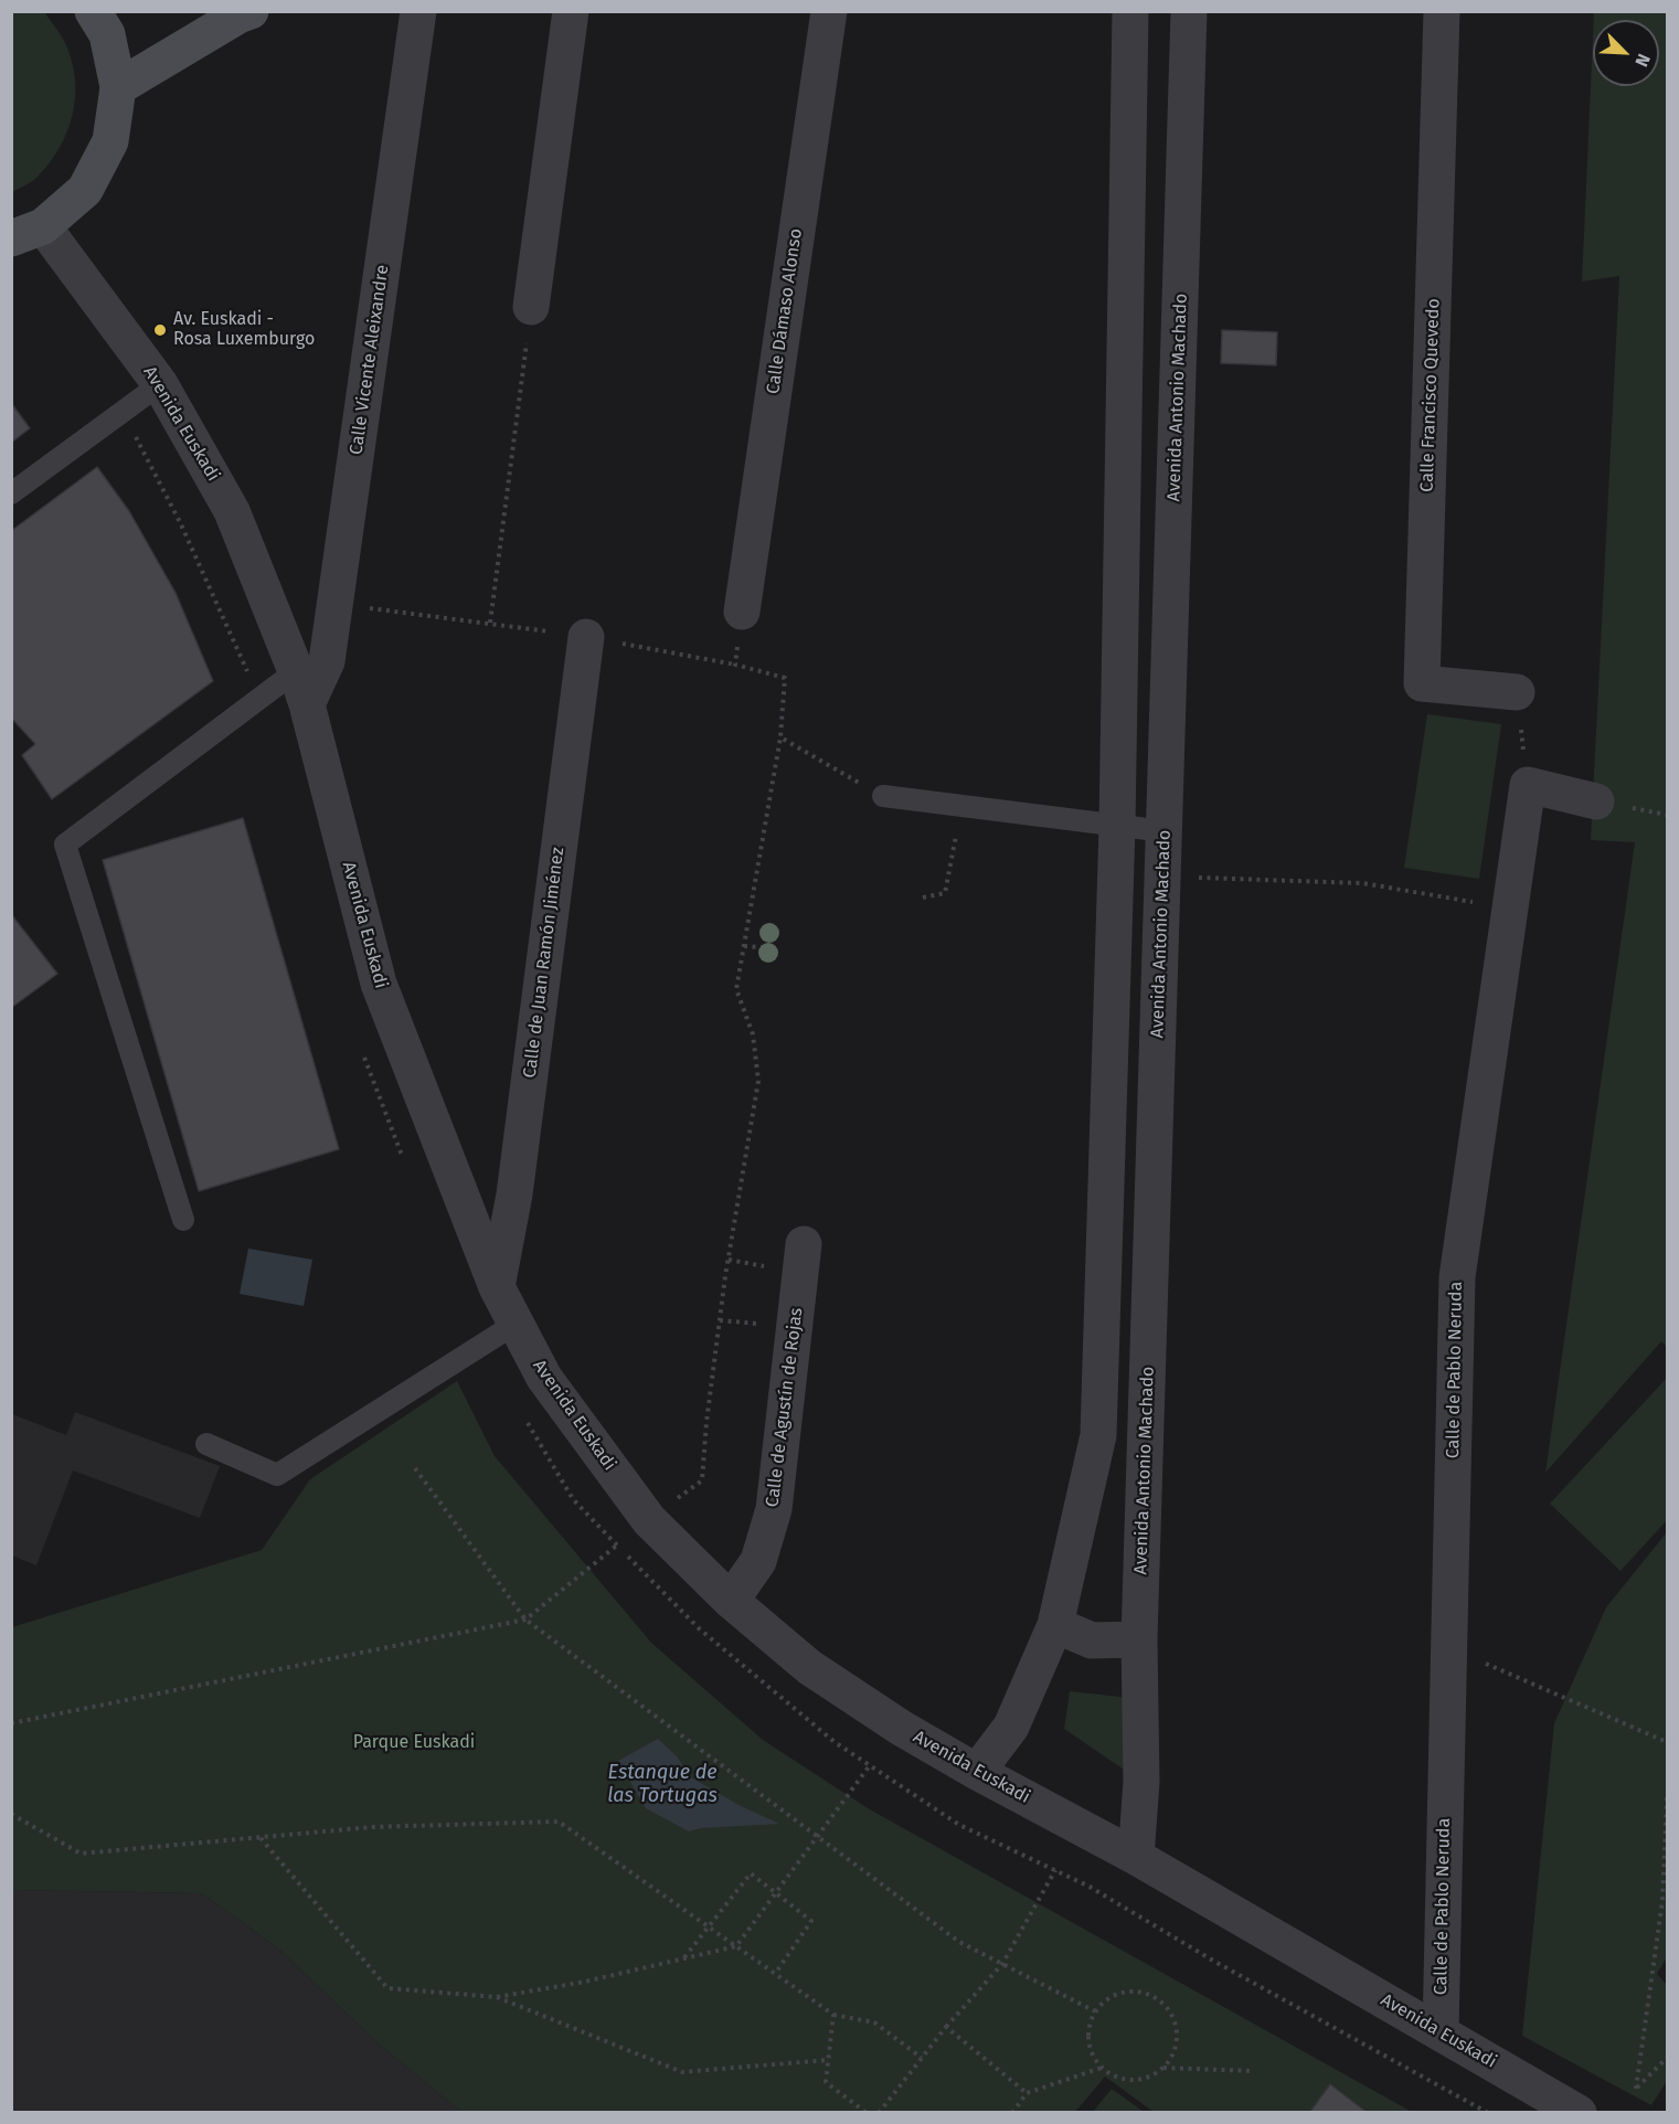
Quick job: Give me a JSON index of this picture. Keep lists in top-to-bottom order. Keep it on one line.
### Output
{"streets":{"street":["Calle Dámaso Alonso","Calle Vicente Aleixandre","Calle Francisco Quevedo","Avenida Antonio Machado","Avenida Euskadi","Calle de Juan Ramón Jiménez","Calle de Pablo Neruda","Calle de Agustín de Rojas"]},"crossings":[["Calle Vicente Aleixandre","Avenida Euskadi"],["Avenida Antonio Machado","Avenida Euskadi"],["Avenida Euskadi","Calle de Juan Ramón Jiménez"],["Avenida Euskadi","Calle de Pablo Neruda"],["Avenida Euskadi","Calle de Agustín de Rojas"]],"water":["Estanque de las Tortugas"],"parks":["Parque Euskadi"],"places":["Av. Euskadi - Rosa Luxemburgo"],"north":"bottom right"}
